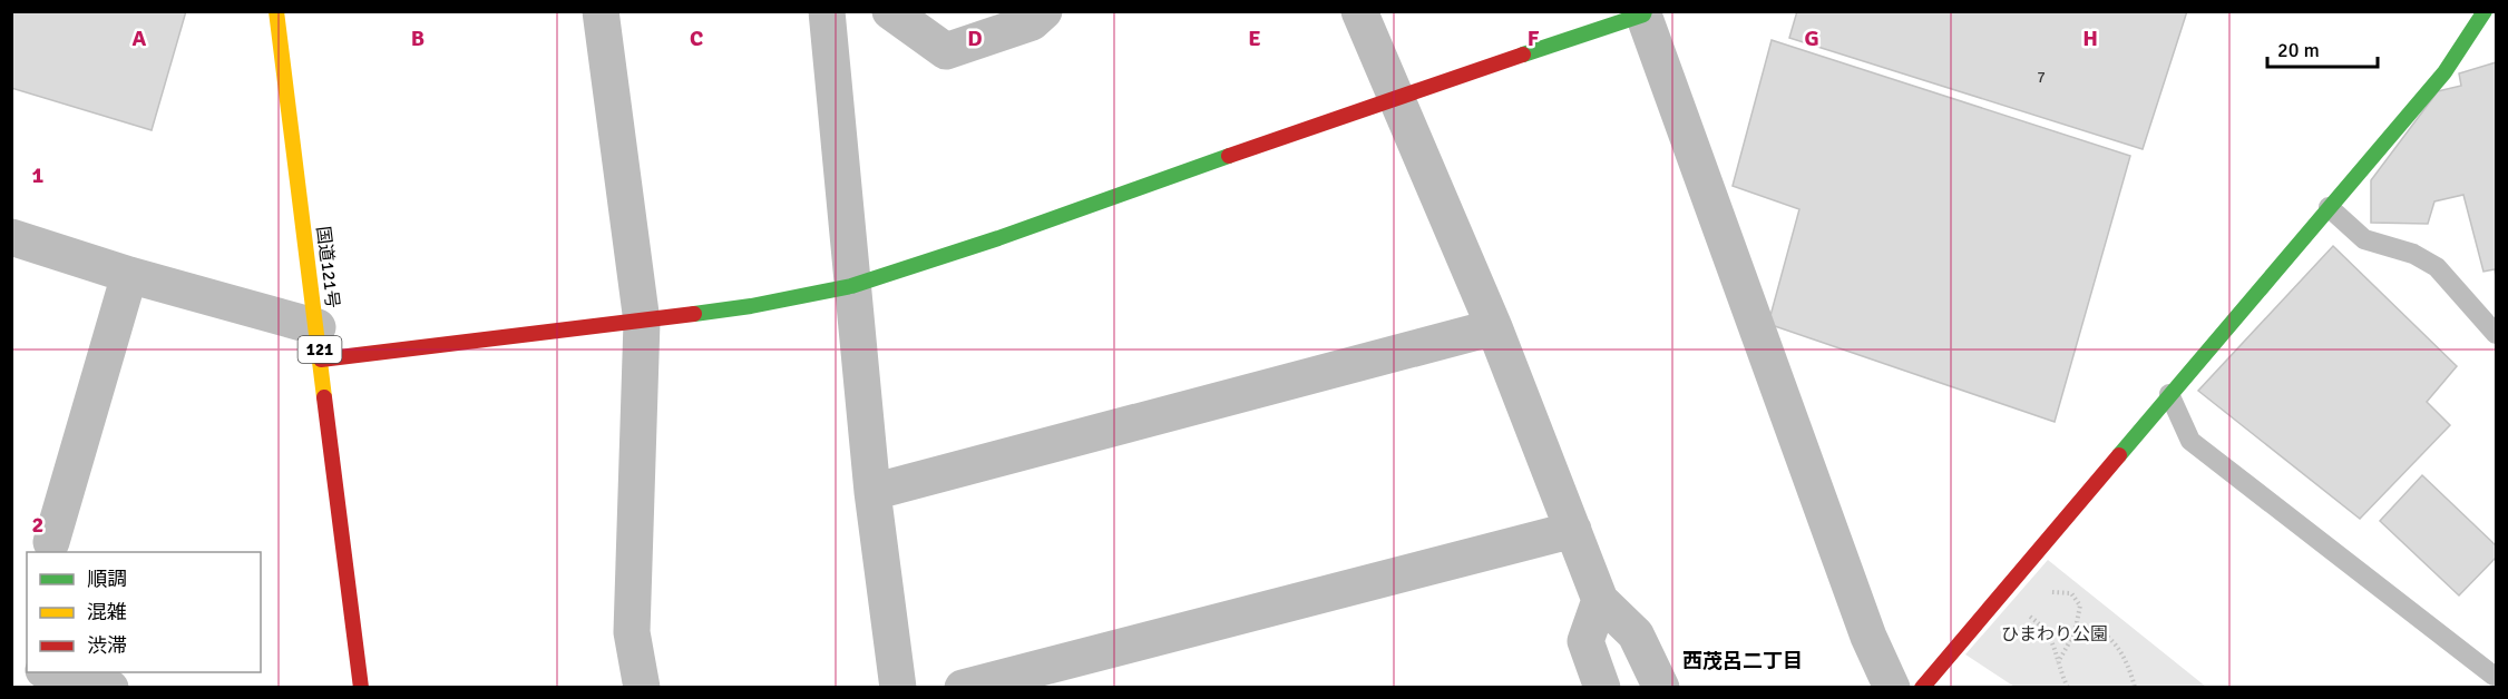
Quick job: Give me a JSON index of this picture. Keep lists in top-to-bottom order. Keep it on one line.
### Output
{"streets":{"main road":["国道121号","121"]},"districts":["西茂呂二丁目"],"parks":["ひまわり公園"],"house_numbers":["7"],"legend":["順調","混雑","渋滞"],"scale_bar":"20 m","grid":{"columns":["A","B","C","D","E","F","G","H"],"rows":["1","2"]}}
